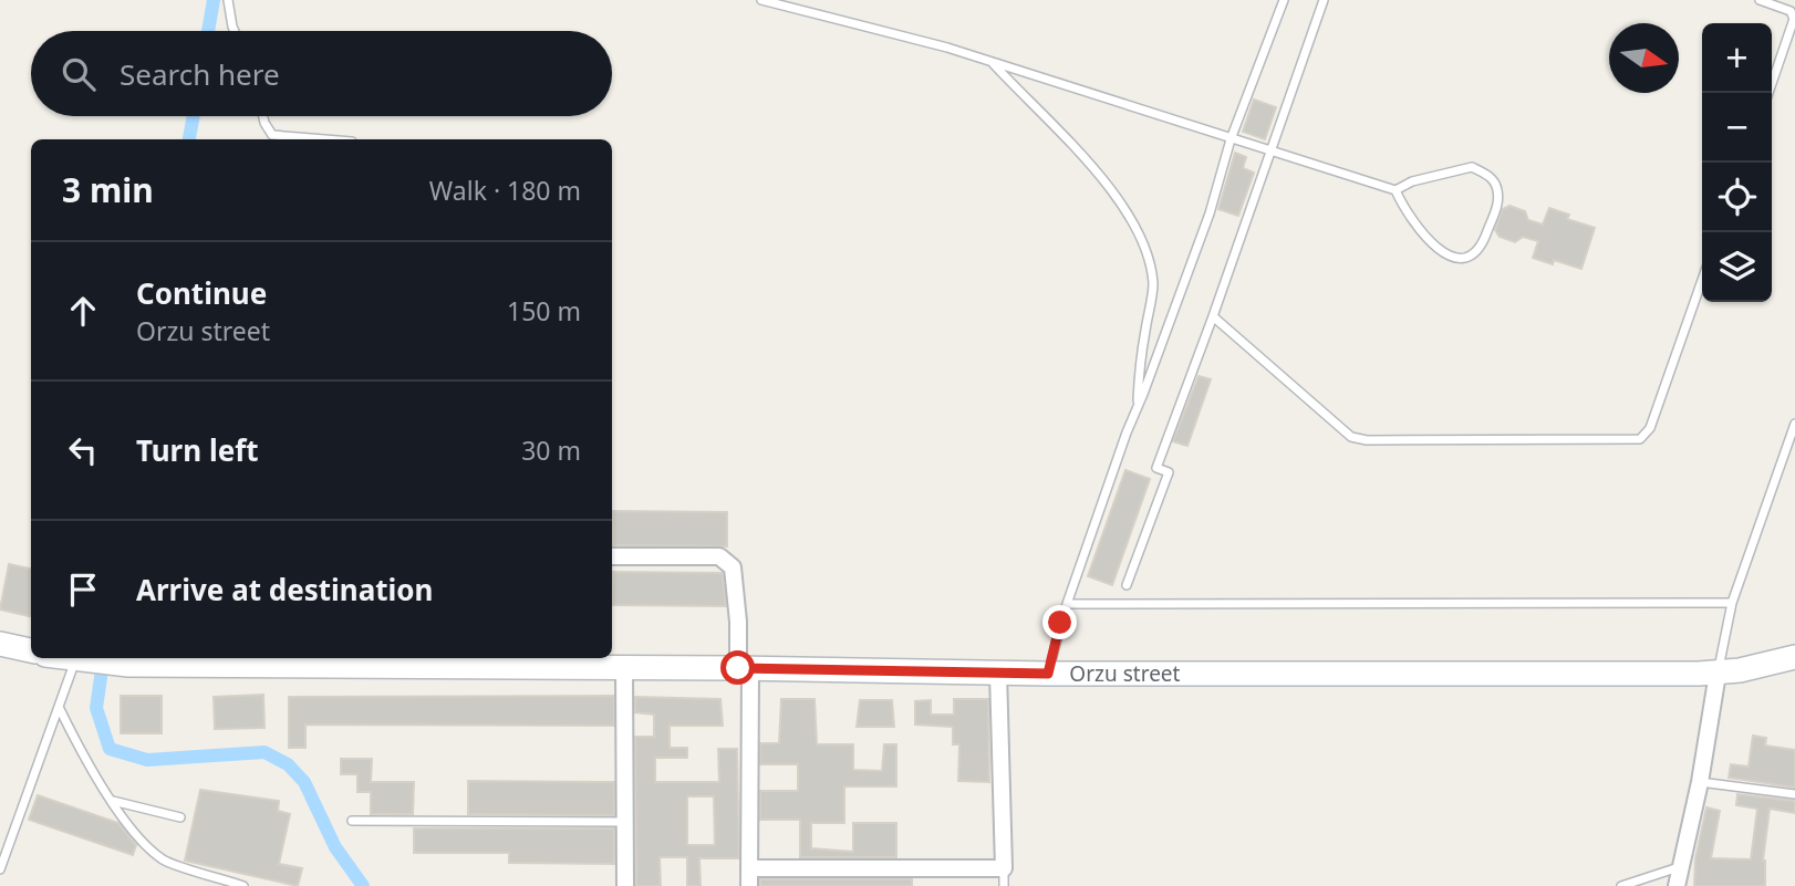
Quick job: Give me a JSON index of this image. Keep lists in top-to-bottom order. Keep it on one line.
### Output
{"streets":{"main road":["Orzu street"]},"north":"right","page":{"map_buttons":["+","−"],"search":"Search here","heading":["3 min","Walk · 180 m"],"list":[["Continue","Orzu street","150 m"],["Turn left","30 m"],"Arrive at destination"]}}
